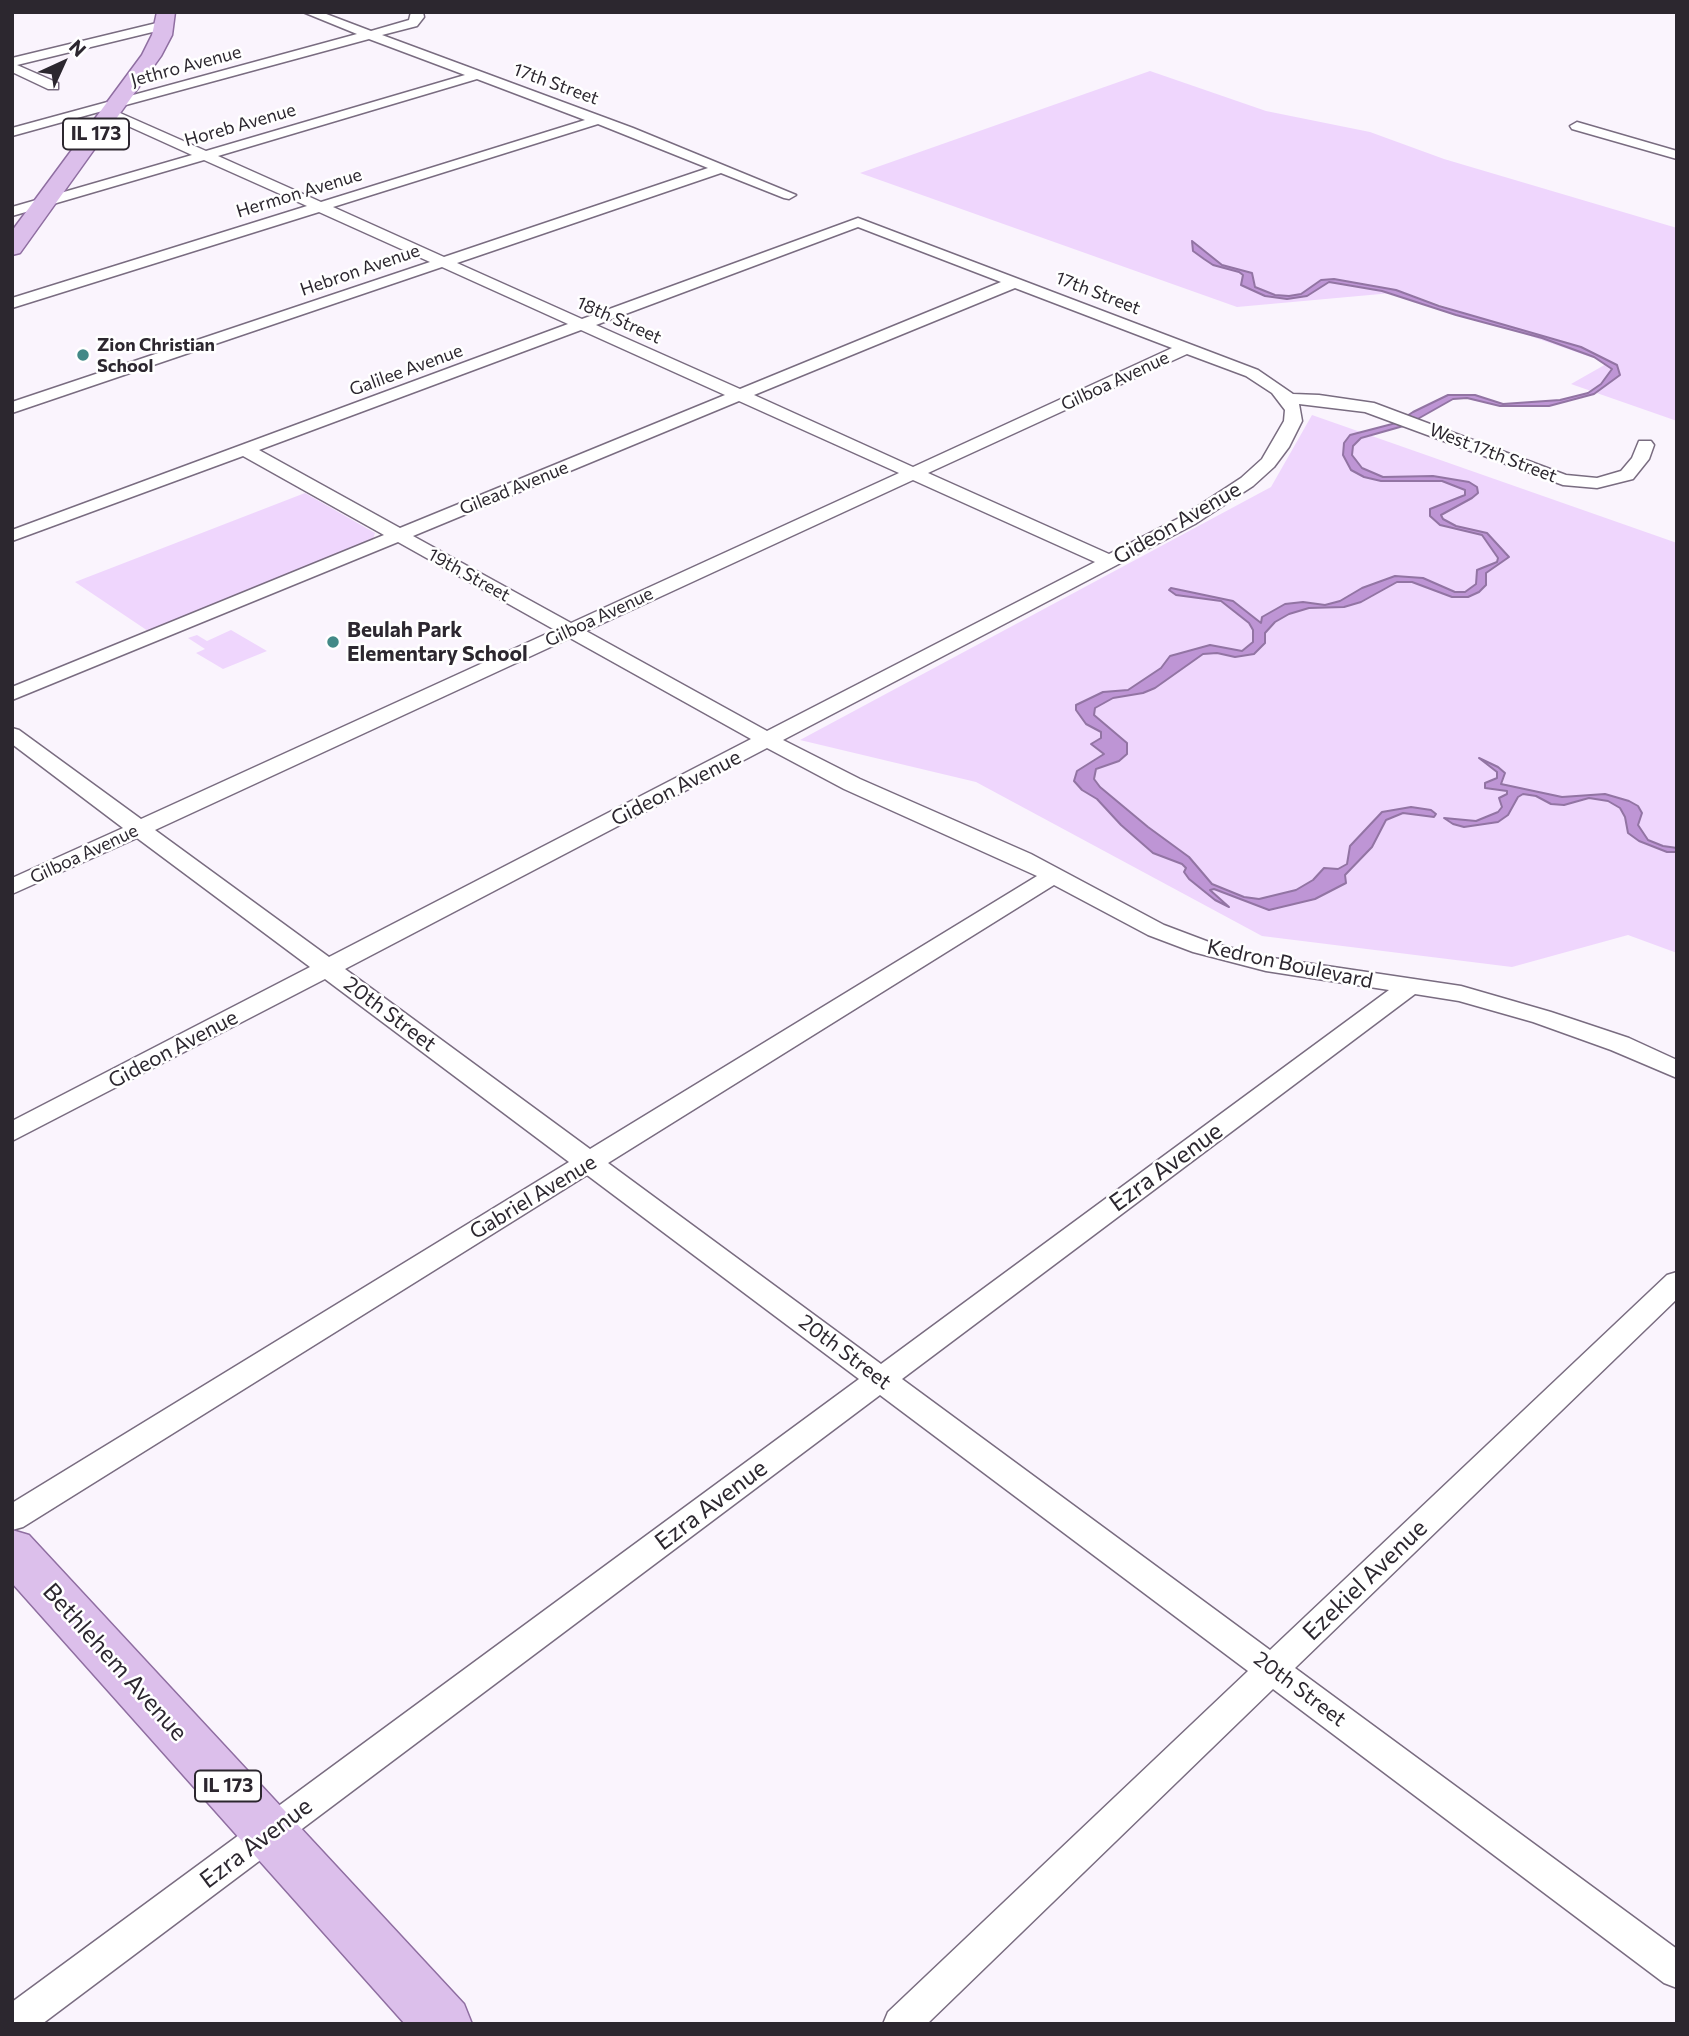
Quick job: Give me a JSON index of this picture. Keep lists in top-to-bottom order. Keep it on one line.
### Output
{"streets":{"main road":["IL 173","Bethlehem Avenue"],"street":["Jethro Avenue","17th Street","Horeb Avenue","Hermon Avenue","Hebron Avenue","18th Street","Galilee Avenue","Gilboa Avenue","West 17th Street","Gilead Avenue","Gideon Avenue","19th Street","Kedron Boulevard","20th Street","Ezra Avenue","Gabriel Avenue","Ezekiel Avenue"]},"crossings":[["Jethro Avenue","17th Street"],["Jethro Avenue","IL 173"],["Jethro Avenue","18th Street"],["17th Street","Horeb Avenue"],["17th Street","Hermon Avenue"],["17th Street","Hebron Avenue"],["17th Street","Galilee Avenue"],["17th Street","Gilboa Avenue"],["17th Street","West 17th Street"],["17th Street","Gilead Avenue"],["17th Street","Gideon Avenue"],["Horeb Avenue","IL 173"],["Horeb Avenue","18th Street"],["IL 173","18th Street"],["Hermon Avenue","18th Street"],["Hebron Avenue","18th Street"],["18th Street","Galilee Avenue"],["18th Street","Gilboa Avenue"],["18th Street","Gilead Avenue"],["18th Street","Gideon Avenue"],["Galilee Avenue","19th Street"],["Gilboa Avenue","19th Street"],["Gilboa Avenue","20th Street"],["West 17th Street","Gideon Avenue"],["Gilead Avenue","19th Street"],["Gideon Avenue","19th Street"],["Gideon Avenue","Kedron Boulevard"],["Gideon Avenue","20th Street"],["19th Street","Kedron Boulevard"],["Kedron Boulevard","Ezra Avenue"],["Kedron Boulevard","Gabriel Avenue"],["20th Street","Ezra Avenue"],["20th Street","Gabriel Avenue"],["20th Street","Ezekiel Avenue"],["Ezra Avenue","Bethlehem Avenue"]],"places":["Zion Christian School","Beulah Park Elementary School"],"north":"top right"}
